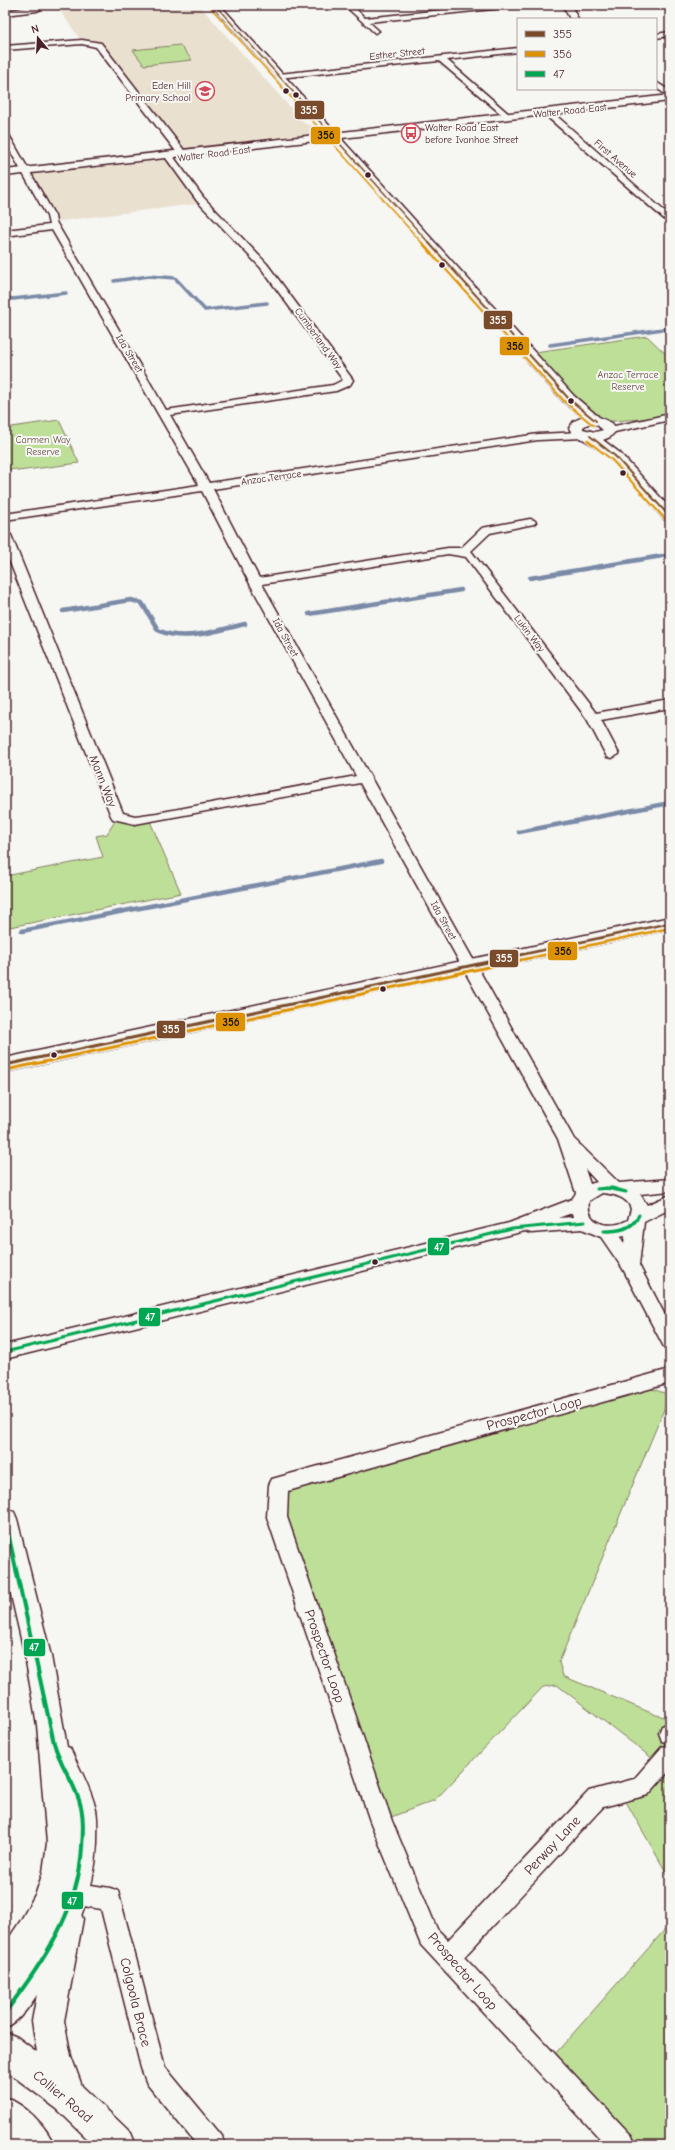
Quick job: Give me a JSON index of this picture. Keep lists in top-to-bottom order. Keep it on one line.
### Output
{"streets":{"main road":["Walter Road East","Collier Road"],"street":["Esther Street","First Avenue","Cumberland Way","Ida Street","Anzac Terrace","Lukin Way","Mann Way","Prospector Loop","Perway Lane","Colgoola Brace"]},"crossings":[["Walter Road East","First Avenue"],["Walter Road East","Cumberland Way"],["Walter Road East","Ida Street"],["Cumberland Way","Ida Street"],["Ida Street","Anzac Terrace"],["Ida Street","Mann Way"],["Prospector Loop","Perway Lane"]],"parks":["Anzac Terrace Reserve","Carmen Way Reserve"],"places":{"school or university":["Eden Hill Primary School"],"bus stop":["Walter Road East before Ivanhoe Street"]},"lines":["transit line 355","transit line 356","transit line 47"],"legend":["355","356","47"],"north":"top"}
